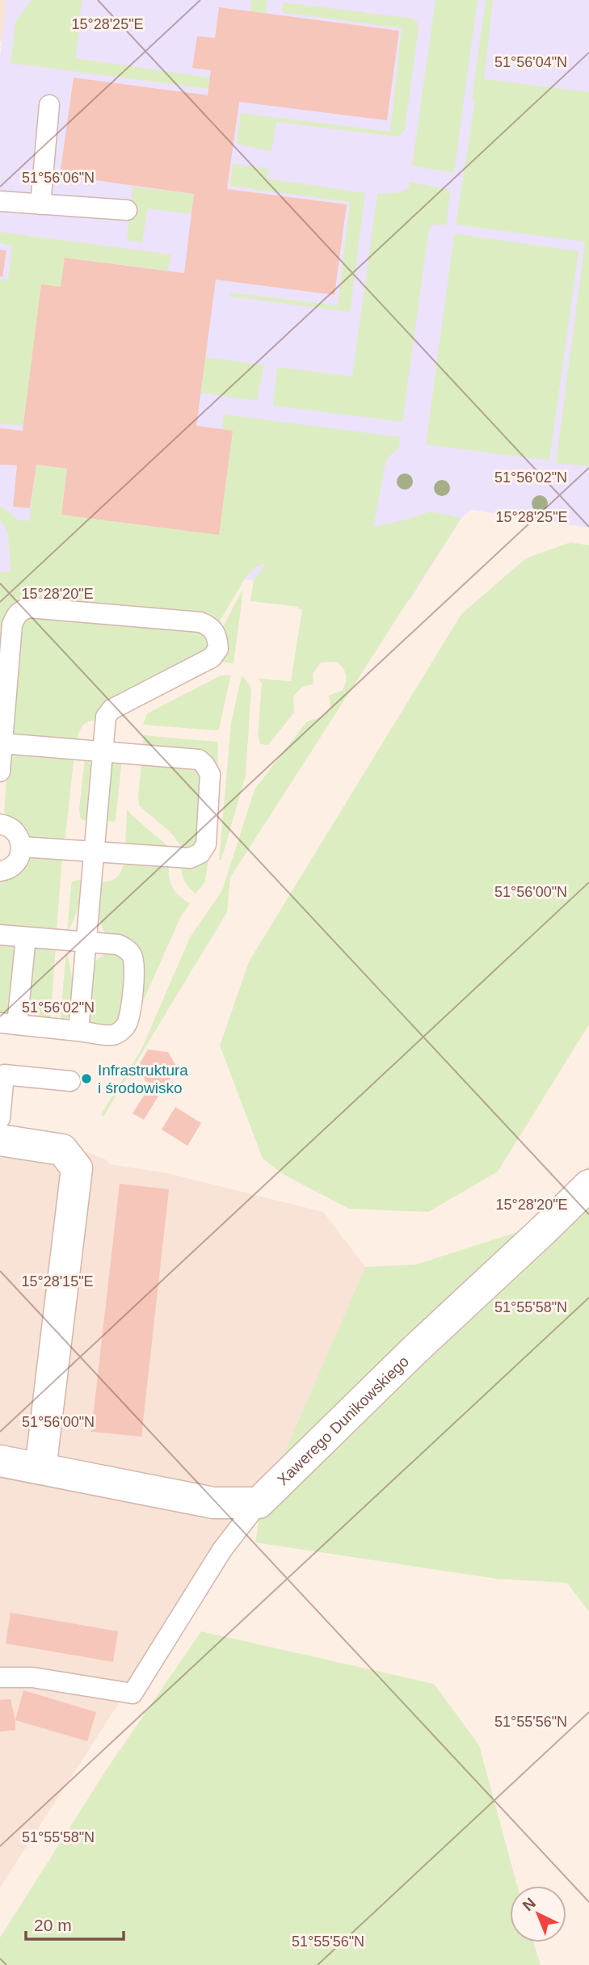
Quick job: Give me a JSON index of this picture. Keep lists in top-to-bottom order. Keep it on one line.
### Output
{"streets":{"street":["Xawerego Dunikowskiego"]},"places":["Infrastruktura i środowisko"],"scale_bar":"20 m","north":"top left","coordinates":["15°28'25\"E","51°56'04\"N","51°56'06\"N","51°56'02\"N","15°28'20\"E","51°56'00\"N","15°28'15\"E","51°55'58\"N","51°55'56\"N"]}
